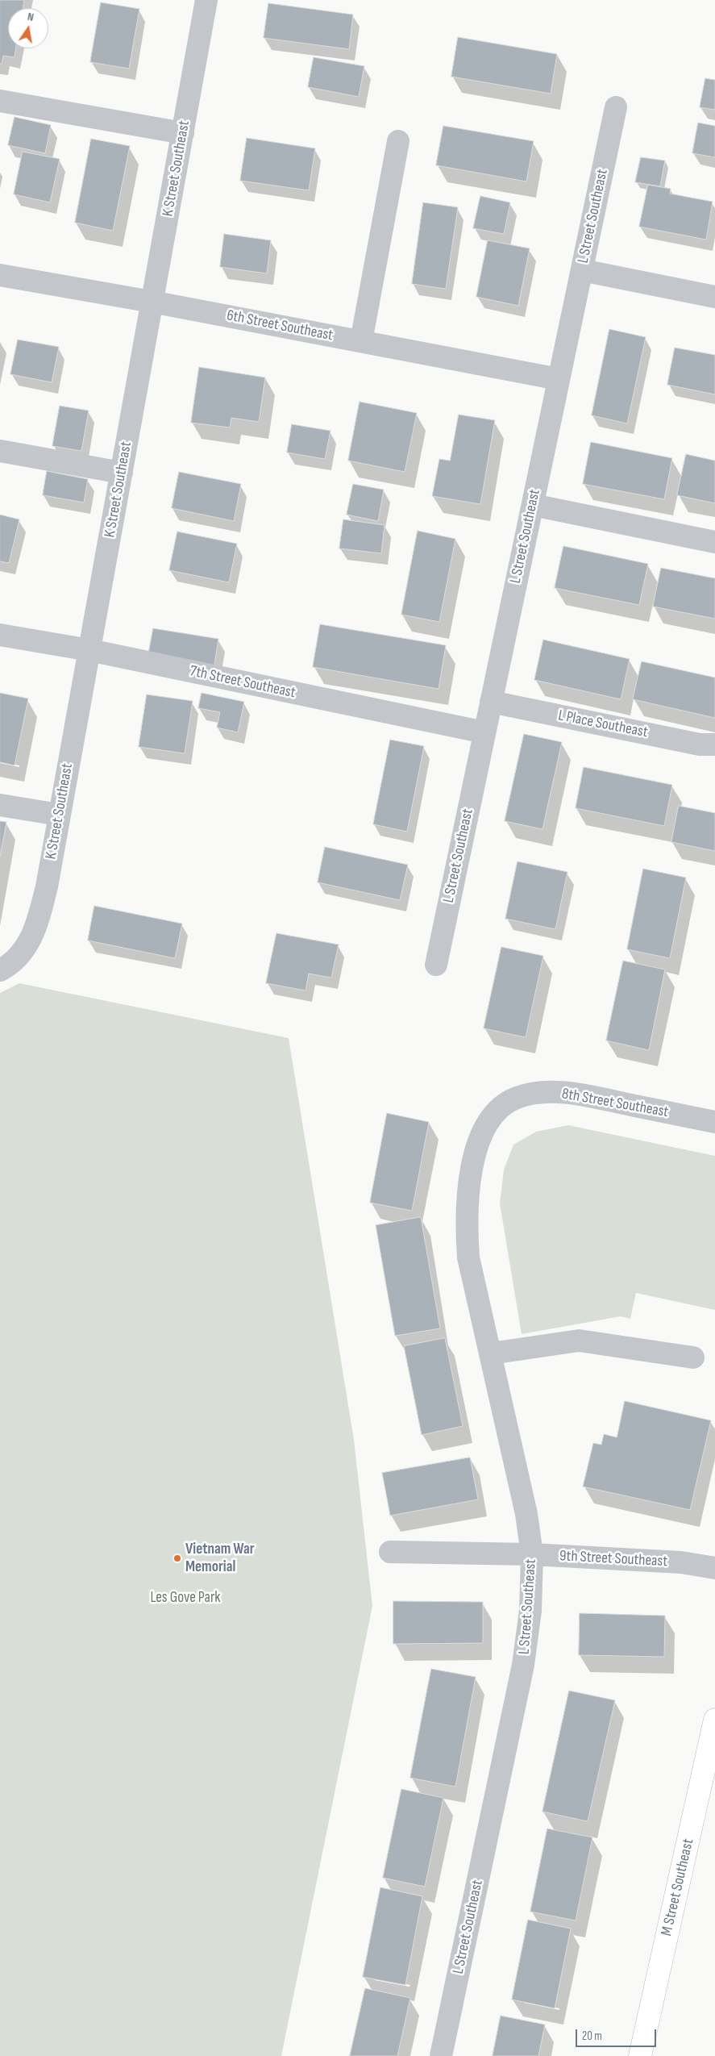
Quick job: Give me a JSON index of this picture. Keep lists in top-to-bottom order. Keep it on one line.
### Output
{"streets":{"main road":["M Street Southeast"],"street":["K Street Southeast","L Street Southeast","6th Street Southeast","7th Street Southeast","L Place Southeast","8th Street Southeast","9th Street Southeast"]},"crossings":[["K Street Southeast","6th Street Southeast"],["K Street Southeast","7th Street Southeast"],["L Street Southeast","6th Street Southeast"],["L Street Southeast","7th Street Southeast"],["L Street Southeast","L Place Southeast"],["L Street Southeast","8th Street Southeast"],["L Street Southeast","9th Street Southeast"]],"parks":["Les Gove Park"],"places":["Vietnam War Memorial"],"scale_bar":"20 m","north":"top"}
